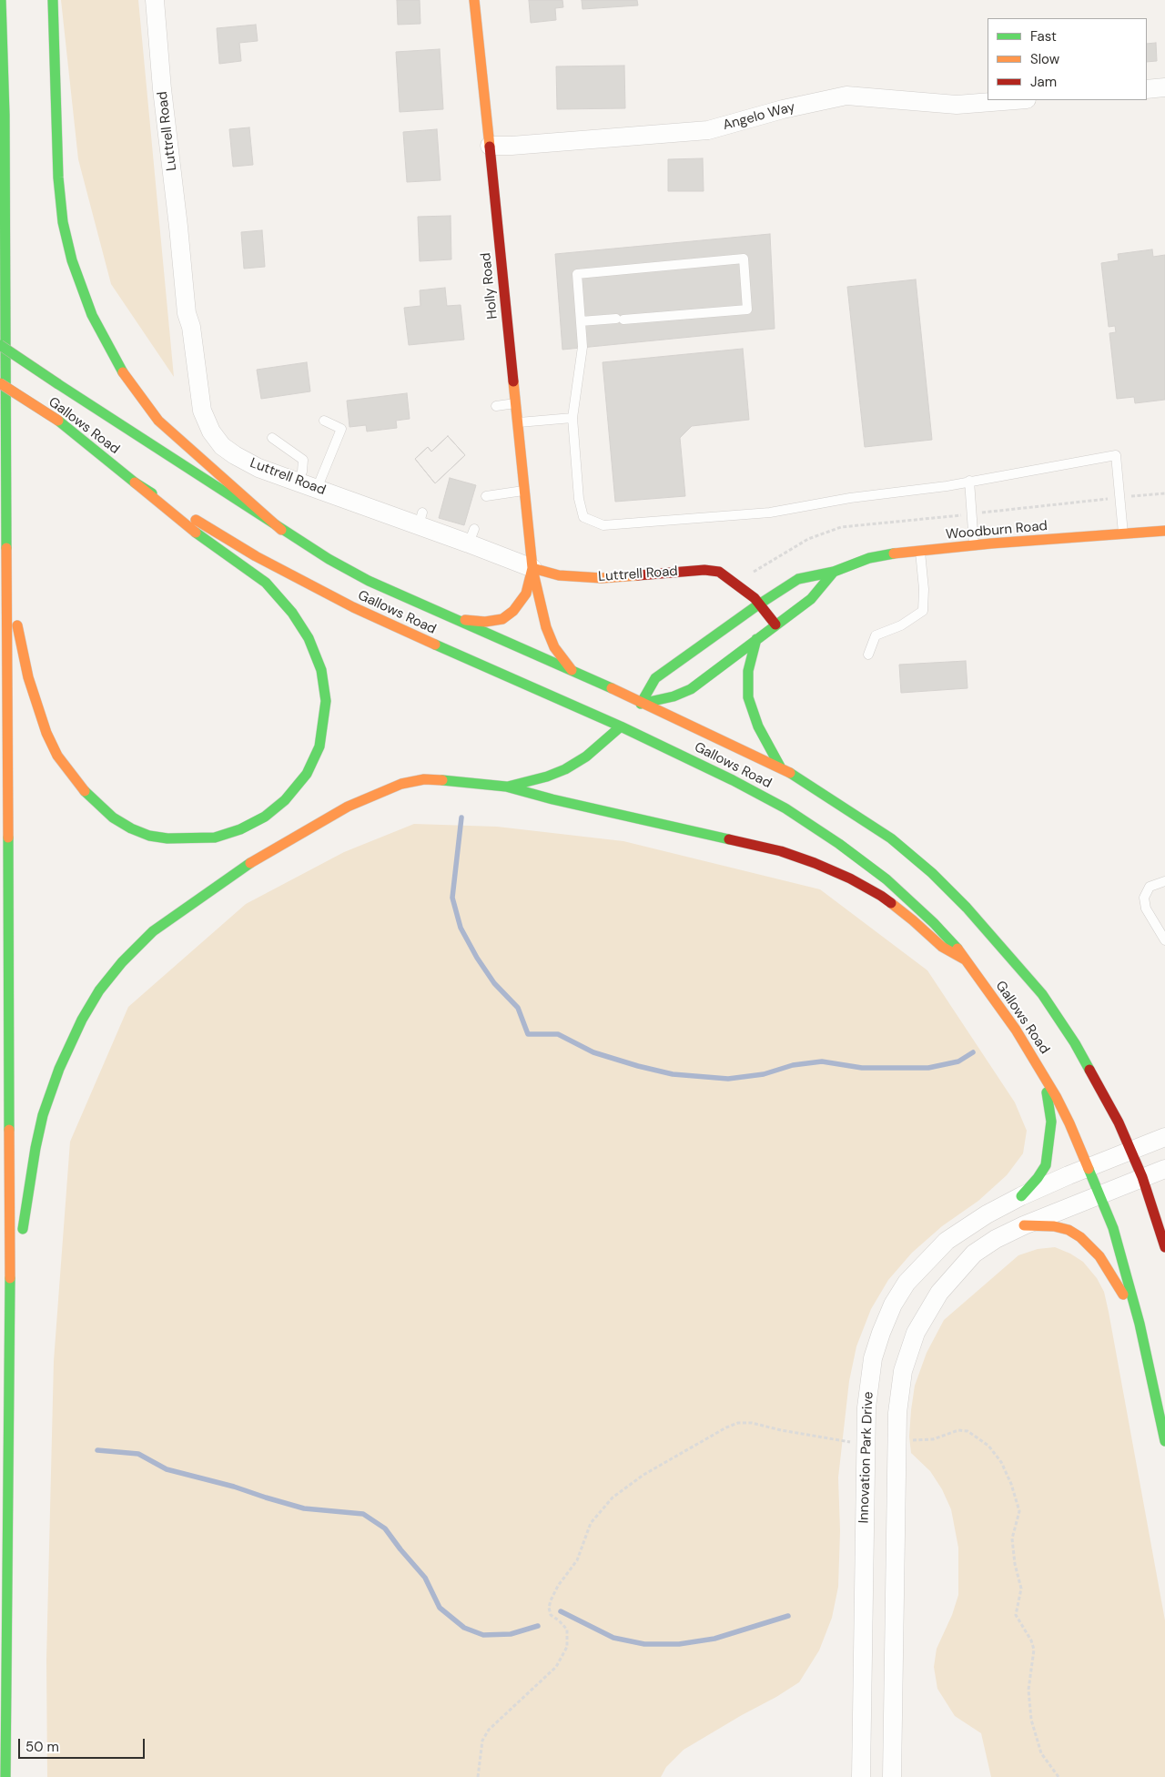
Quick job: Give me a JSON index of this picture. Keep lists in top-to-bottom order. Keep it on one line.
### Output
{"streets":{"main road":["Luttrell Road","Holly Road","Gallows Road","Woodburn Road"],"street":["Angelo Way","Innovation Park Drive"]},"crossings":[["Angelo Way","Holly Road"],["Luttrell Road","Holly Road"],["Luttrell Road","Woodburn Road"],["Gallows Road","Woodburn Road"],["Gallows Road","Innovation Park Drive"]],"legend":["Fast","Slow","Jam"],"scale_bar":"50 m"}
